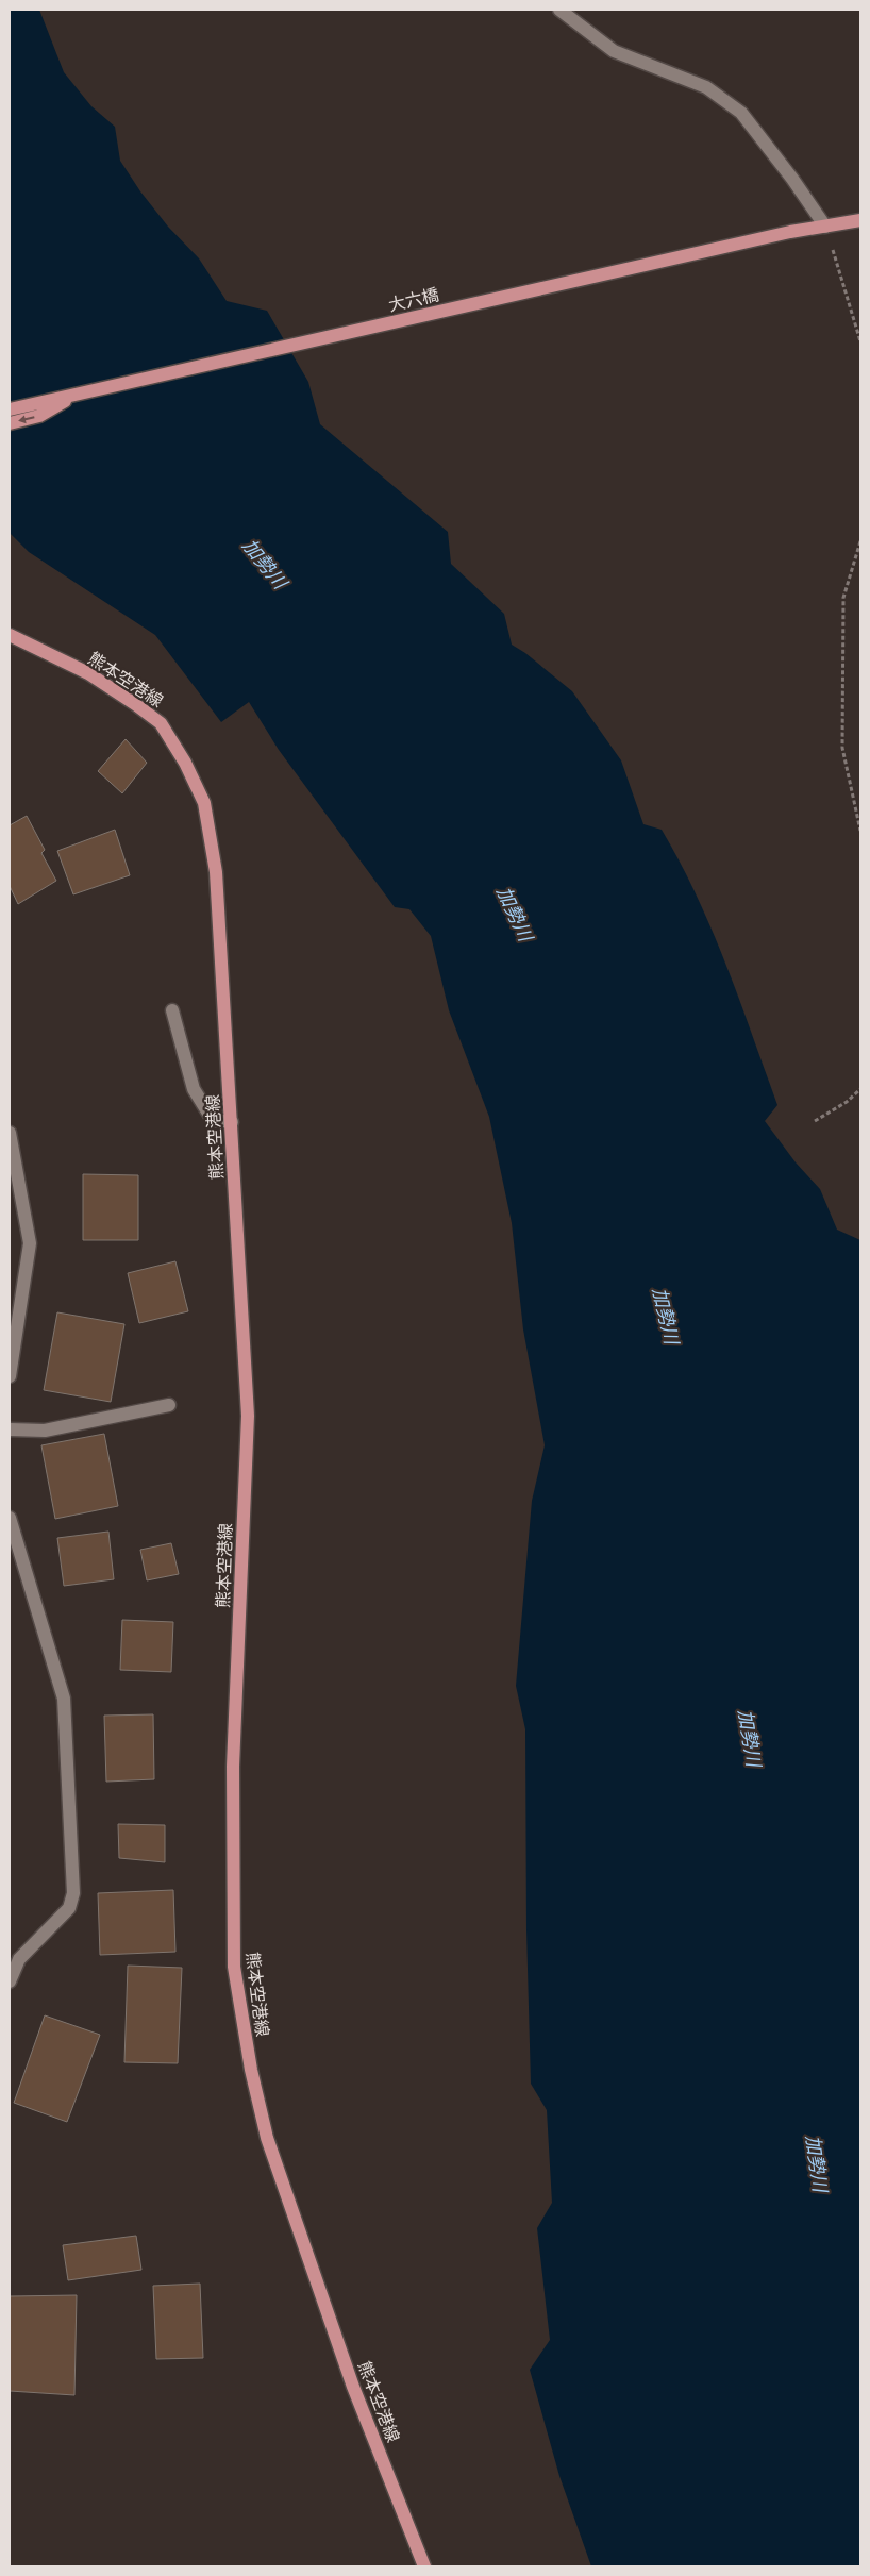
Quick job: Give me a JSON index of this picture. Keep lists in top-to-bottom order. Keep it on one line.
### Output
{"streets":{"main road":["大六橋","熊本空港線"]},"water":["加勢川"]}
